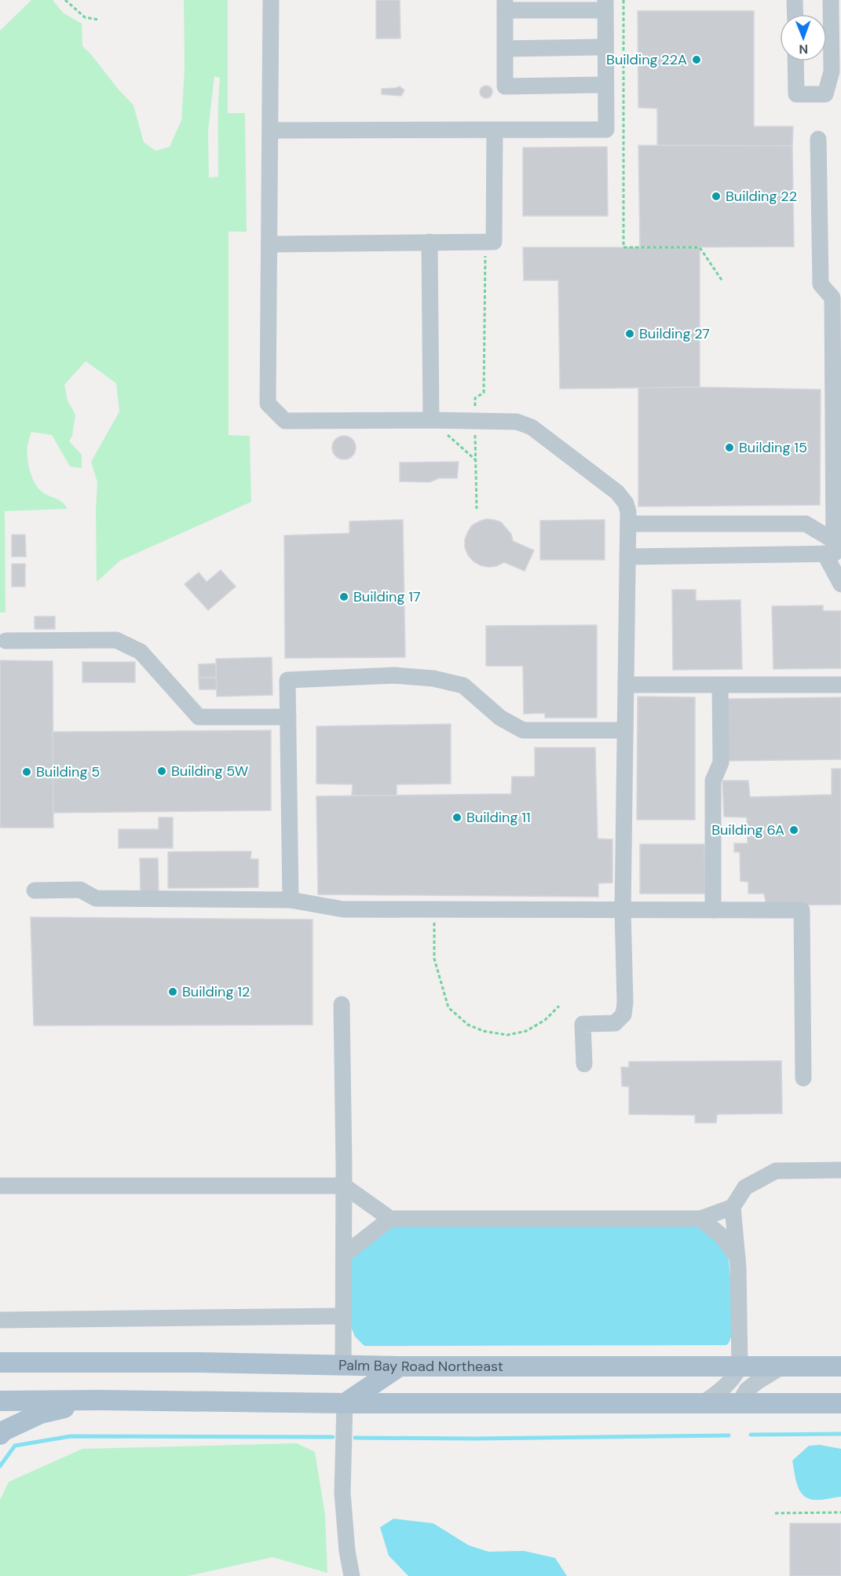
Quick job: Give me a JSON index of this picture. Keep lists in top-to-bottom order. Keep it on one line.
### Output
{"streets":{"main road":["Palm Bay Road Northeast"]},"places":["Building 22A","Building 22","Building 27","Building 15","Building 17","Building 5W","Building 5","Building 11","Building 6A","Building 12"],"north":"bottom"}
